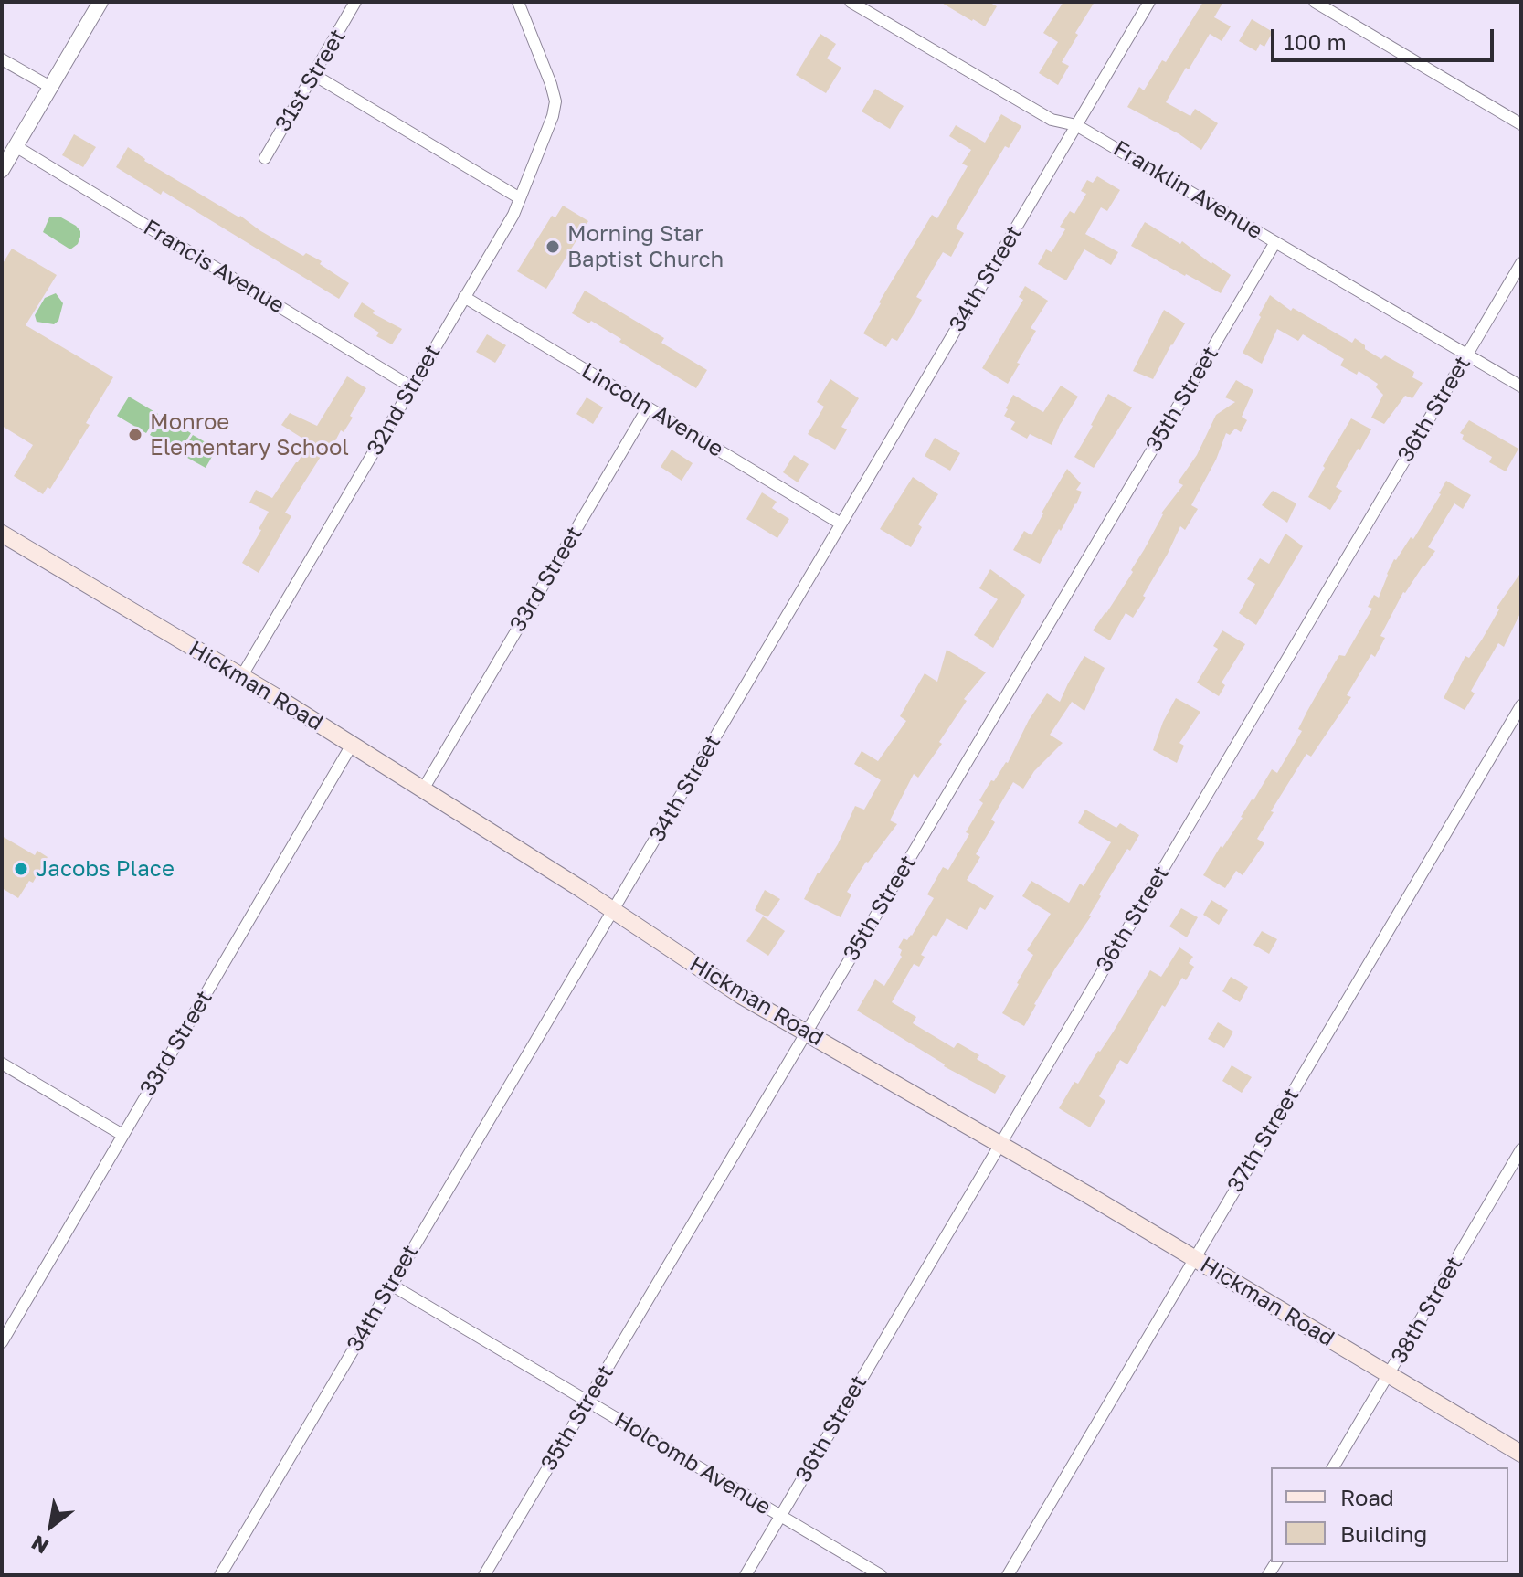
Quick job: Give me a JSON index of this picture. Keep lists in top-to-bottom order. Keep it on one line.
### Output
{"streets":{"main road":["Hickman Road"],"street":["31st Street","Franklin Avenue","Francis Avenue","34th Street","35th Street","32nd Street","36th Street","Lincoln Avenue","33rd Street","37th Street","38th Street","Holcomb Avenue"]},"crossings":[["Franklin Avenue","34th Street"],["Franklin Avenue","35th Street"],["Franklin Avenue","36th Street"],["Francis Avenue","32nd Street"],["34th Street","Lincoln Avenue"],["34th Street","Hickman Road"],["34th Street","Holcomb Avenue"],["35th Street","Hickman Road"],["35th Street","Holcomb Avenue"],["32nd Street","Lincoln Avenue"],["32nd Street","Hickman Road"],["36th Street","Hickman Road"],["36th Street","Holcomb Avenue"],["Lincoln Avenue","33rd Street"],["33rd Street","Hickman Road"],["Hickman Road","37th Street"],["Hickman Road","38th Street"]],"places":["Morning Star Baptist Church","Monroe Elementary School","Jacobs Place"],"legend":["Road","Building"],"scale_bar":"100 m","north":"bottom left"}
